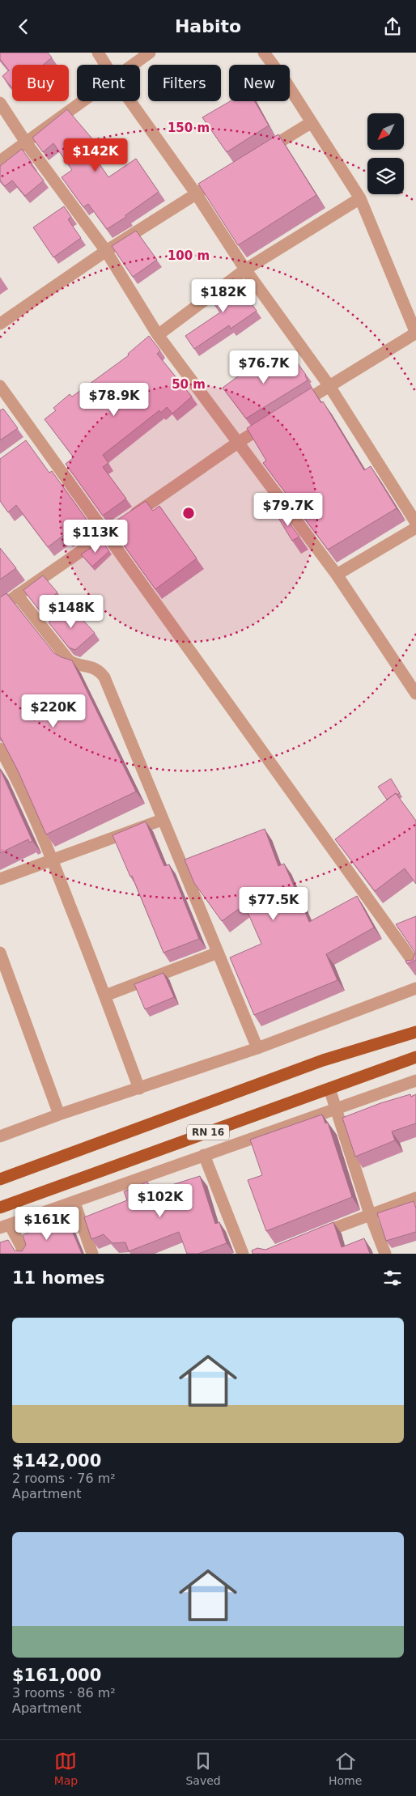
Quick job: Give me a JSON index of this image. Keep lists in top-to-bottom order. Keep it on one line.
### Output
{"streets":{"main road":["RN 16"]},"north":"bottom left","page":{"header":"Habito","chip":["Buy","Rent","Filters","New"],"price":["$142K","$182K","$76.7K","$78.9K","$79.7K","$113K","$148K","$220K","$77.5K","$102K","$161K"],"heading":"11 homes","list":[{"name":"$142,000","note":"2 rooms · 76 m² · Apartment"},{"name":"$161,000","note":"3 rooms · 86 m² · Apartment"}],"tabs":["Map","Saved","Home"]},"rings":["150 m","100 m","50 m"]}
